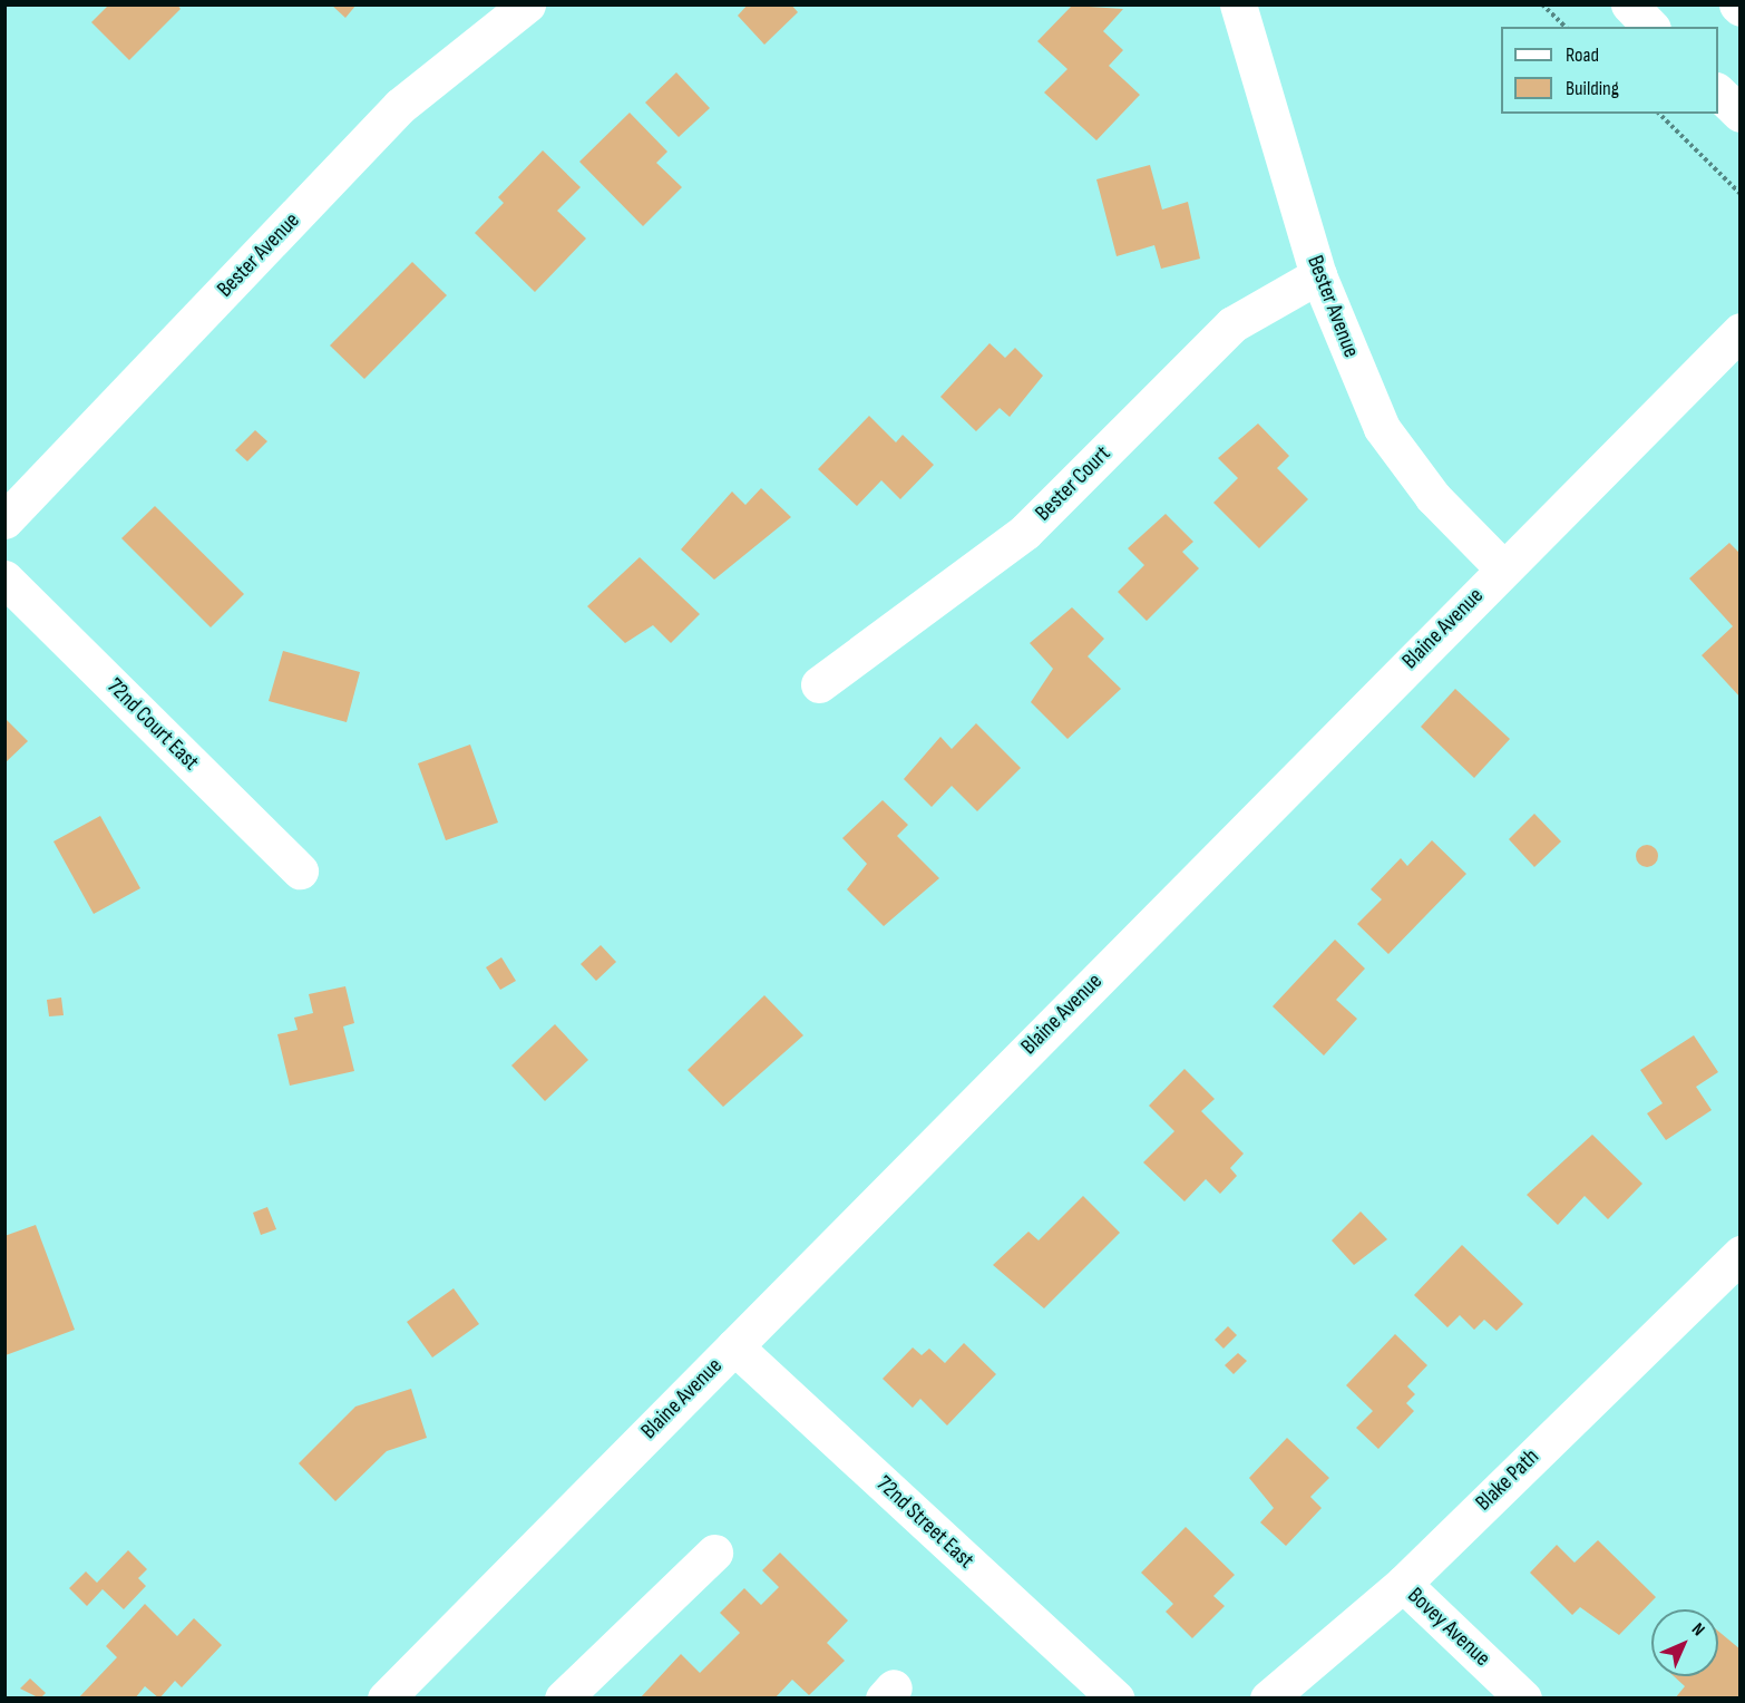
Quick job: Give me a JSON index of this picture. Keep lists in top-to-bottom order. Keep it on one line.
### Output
{"streets":{"street":["Bester Avenue","Bester Court","Blaine Avenue","72nd Court East","Blake Path","72nd Street East","Bovey Avenue"]},"crossings":[["Bester Avenue","Bester Court"],["Bester Avenue","Blaine Avenue"],["Blaine Avenue","72nd Street East"],["Blake Path","Bovey Avenue"]],"legend":["Road","Building"],"north":"top right"}
